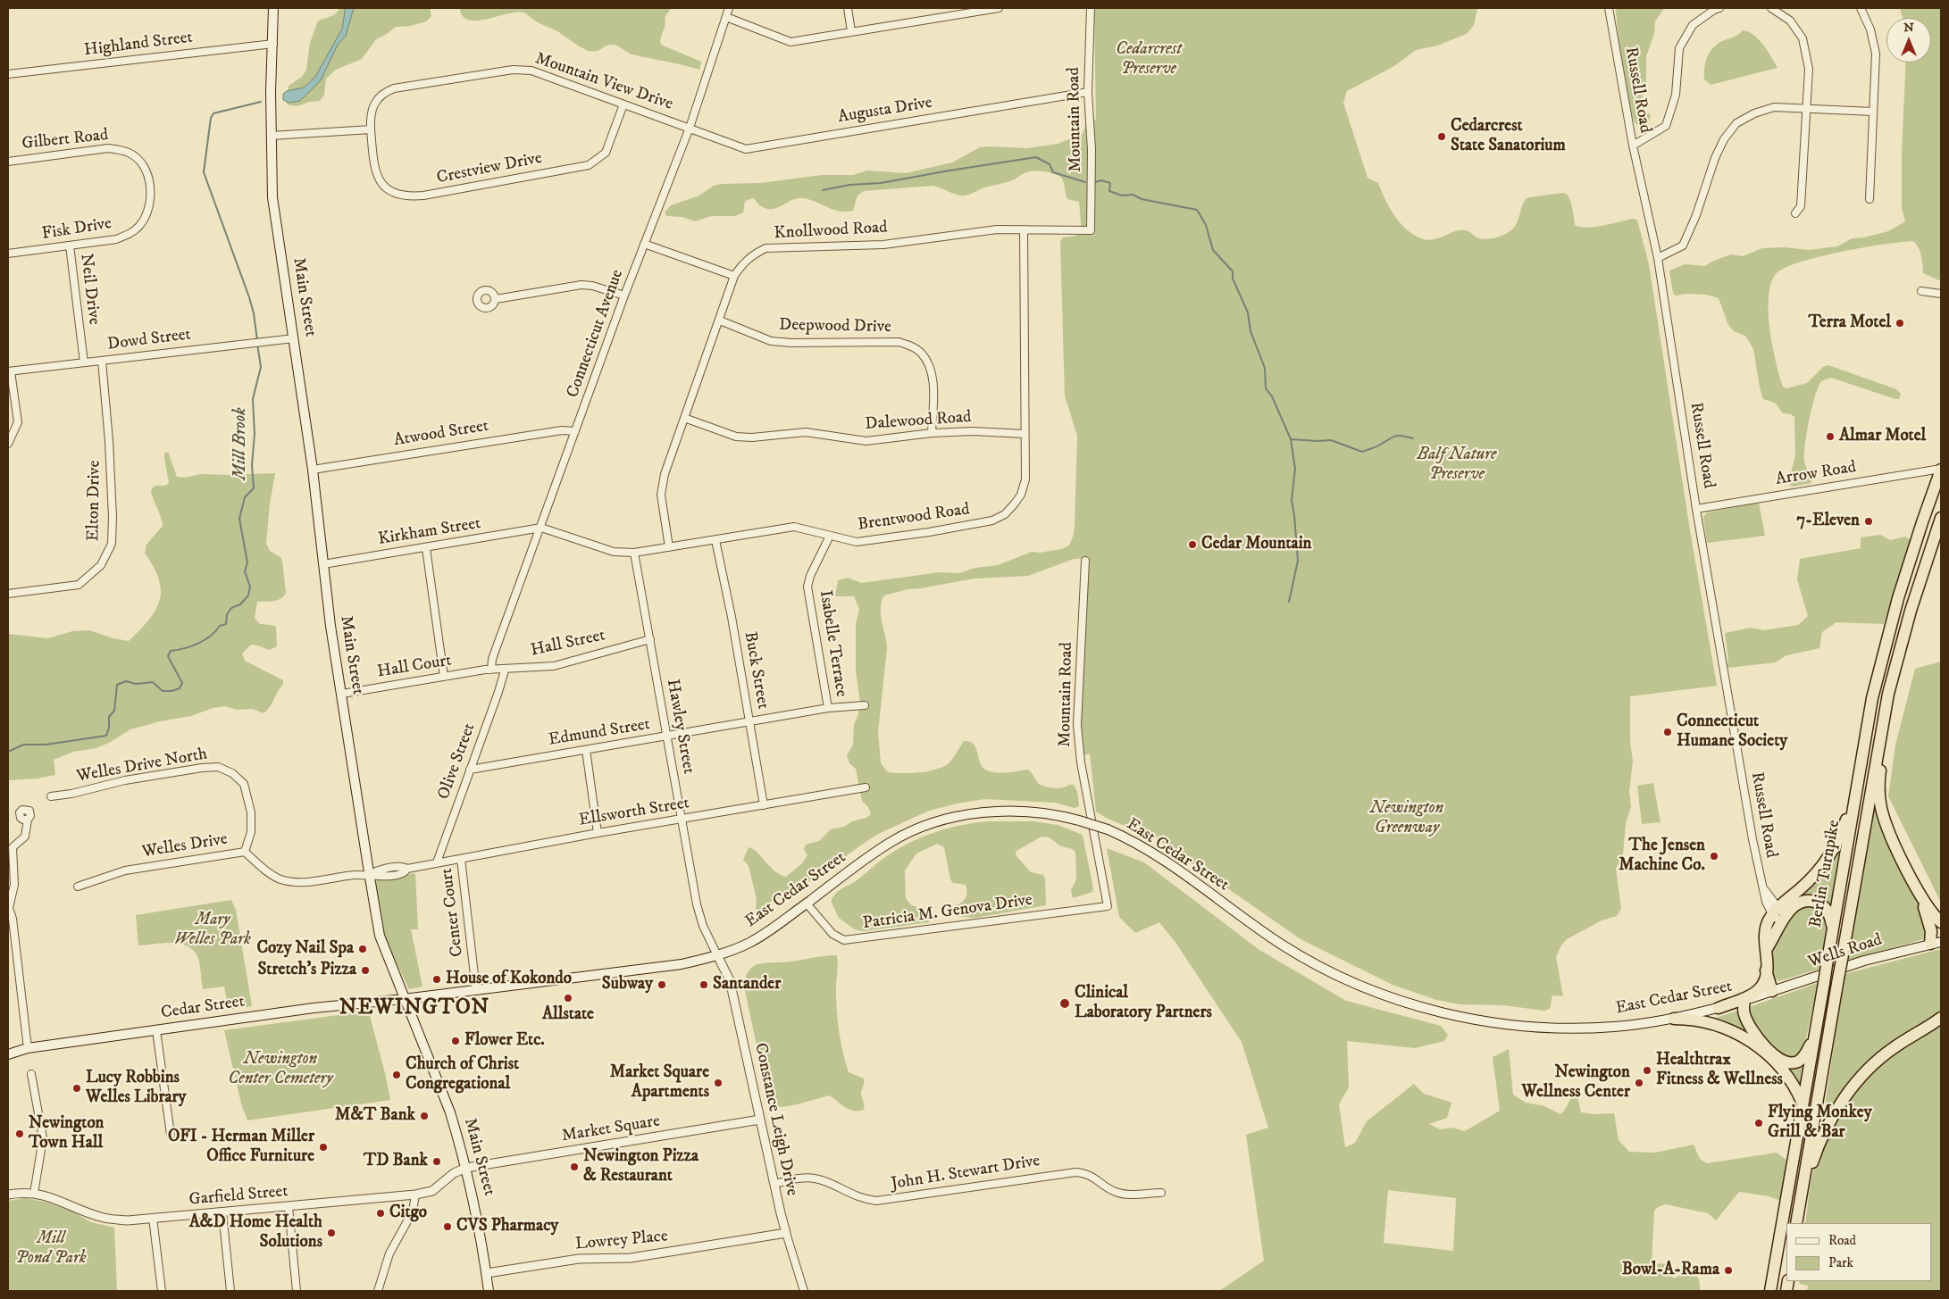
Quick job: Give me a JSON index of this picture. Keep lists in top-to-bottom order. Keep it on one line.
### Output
{"streets":{"highway":["Berlin Turnpike"],"main road":["Main Street","East Cedar Street","Wells Road","Cedar Street"],"street":["Highland Street","Mountain View Drive","Russell Road","Augusta Drive","Mountain Road","Gilbert Road","Crestview Drive","Fisk Drive","Knollwood Road","Neil Drive","Deepwood Drive","Connecticut Avenue","Dowd Street","Dalewood Road","Atwood Street","Arrow Road","Elton Drive","Brentwood Road","Kirkham Street","Hall Street","Isabelle Terrace","Hall Court","Buck Street","Hawley Street","Edmund Street","Olive Street","Welles Drive North","Ellsworth Street","Welles Drive","Center Court","Patricia M. Genova Drive","Constance Leigh Drive","Market Square","John H. Stewart Drive","Garfield Street","Lowrey Place"]},"crossings":[["Highland Street","Main Street"],["Mountain View Drive","Augusta Drive"],["Mountain View Drive","Crestview Drive"],["Mountain View Drive","Connecticut Avenue"],["Russell Road","Arrow Road"],["Augusta Drive","Mountain Road"],["Augusta Drive","Connecticut Avenue"],["Mountain Road","Knollwood Road"],["Mountain Road","Patricia M. Genova Drive"],["Gilbert Road","Fisk Drive"],["Fisk Drive","Neil Drive"],["Knollwood Road","Deepwood Drive"],["Knollwood Road","Dalewood Road"],["Knollwood Road","Brentwood Road"],["Neil Drive","Dowd Street"],["Main Street","Dowd Street"],["Main Street","Atwood Street"],["Main Street","Kirkham Street"],["Main Street","Hall Court"],["Main Street","Ellsworth Street"],["Main Street","Welles Drive"],["Main Street","East Cedar Street"],["Main Street","Cedar Street"],["Main Street","Market Square"],["Main Street","Garfield Street"],["Main Street","Lowrey Place"],["Deepwood Drive","Dalewood Road"],["Connecticut Avenue","Atwood Street"],["Connecticut Avenue","Brentwood Road"],["Connecticut Avenue","Kirkham Street"],["Connecticut Avenue","Hall Street"],["Connecticut Avenue","Hall Court"],["Dowd Street","Elton Drive"],["Dalewood Road","Brentwood Road"],["Arrow Road","Berlin Turnpike"],["Brentwood Road","Kirkham Street"],["Brentwood Road","Isabelle Terrace"],["Brentwood Road","Buck Street"],["Brentwood Road","Hawley Street"],["Hall Street","Hall Court"],["Hall Street","Hawley Street"],["Hall Street","Olive Street"],["Isabelle Terrace","Edmund Street"],["Buck Street","Edmund Street"],["Buck Street","Ellsworth Street"],["Hawley Street","Edmund Street"],["Hawley Street","Ellsworth Street"],["Hawley Street","East Cedar Street"],["Hawley Street","Constance Leigh Drive"],["Edmund Street","Olive Street"],["Olive Street","Ellsworth Street"],["Welles Drive North","Welles Drive"],["Ellsworth Street","Welles Drive"],["Ellsworth Street","Center Court"],["East Cedar Street","Center Court"],["East Cedar Street","Patricia M. Genova Drive"],["East Cedar Street","Wells Road"],["East Cedar Street","Cedar Street"],["East Cedar Street","Constance Leigh Drive"],["Constance Leigh Drive","Market Square"],["Constance Leigh Drive","John H. Stewart Drive"],["Constance Leigh Drive","Lowrey Place"],["Market Square","Garfield Street"]],"districts":["NEWINGTON"],"water":["Mill Brook"],"parks":["Cedarcrest Preserve","Balf Nature Preserve","Newington Greenway","Mary Welles Park","Newington Center Cemetery","Mill Pond Park"],"places":["Cedarcrest State Sanatorium","Terra Motel","Almar Motel","7-Eleven","Cedar Mountain","Connecticut Humane Society","The Jensen Machine Co.","Cozy Nail Spa","Stretch's Pizza","House of Kokondo","Subway","Santander","Allstate","Clinical Laboratory Partners","Flower Etc.","Healthtrax Fitness & Wellness","Church of Christ Congregational","Market Square Apartments","Newington Wellness Center","Lucy Robbins Welles Library","M&T Bank","Flying Monkey Grill & Bar","Newington Town Hall","OFI - Herman Miller Office Furniture","TD Bank","Newington Pizza & Restaurant","Citgo","CVS Pharmacy","A&D Home Health Solutions","Bowl-A-Rama"],"legend":["Road","Park"],"north":"top"}
